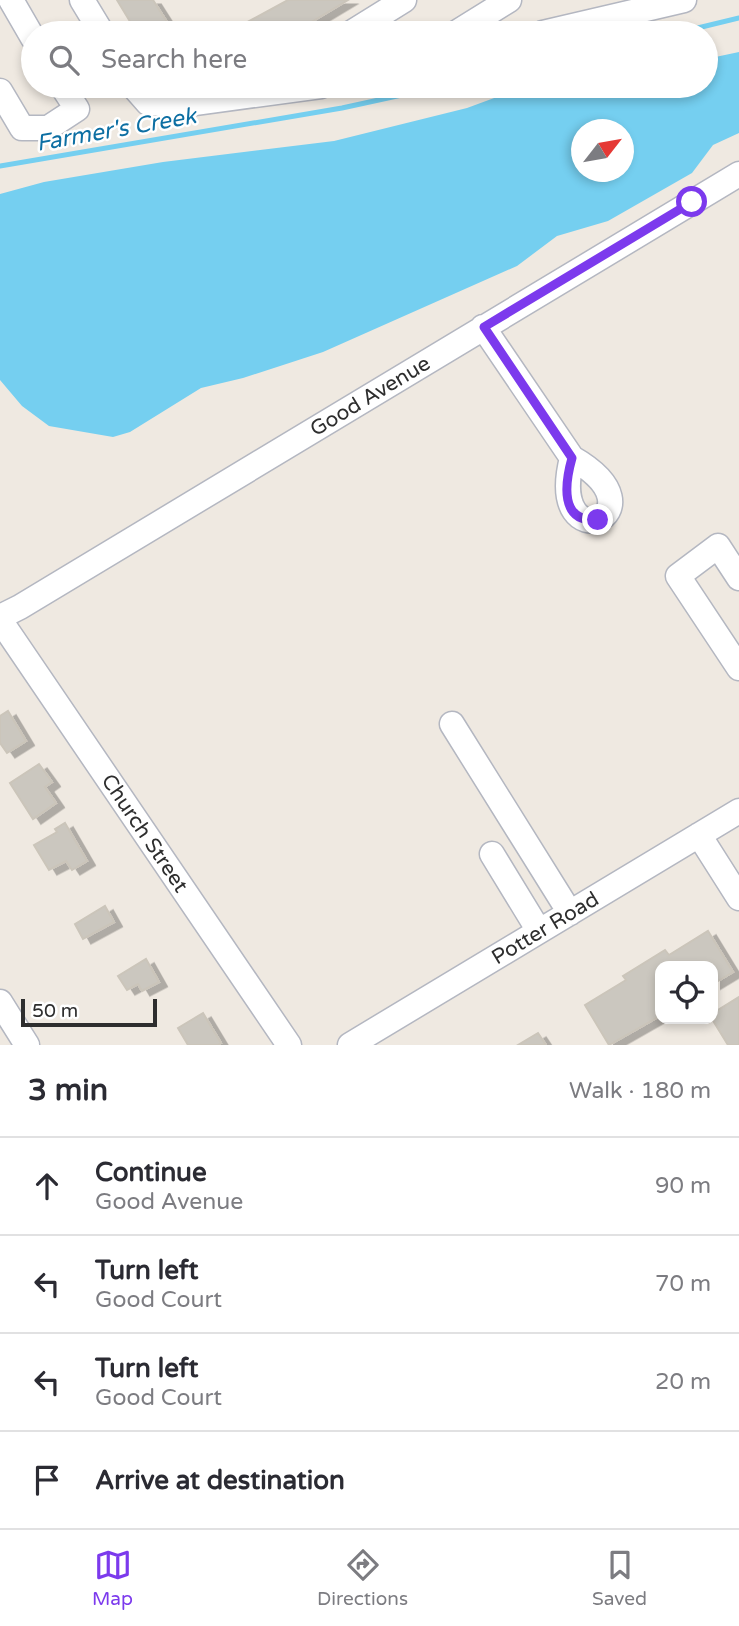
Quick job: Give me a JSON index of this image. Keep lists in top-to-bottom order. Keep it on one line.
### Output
{"streets":{"street":["Good Avenue","Church Street","Potter Road"]},"crossings":[["Good Avenue","Church Street"]],"water":["Farmer's Creek"],"scale_bar":"50 m","north":"top right","page":{"search":"Search here","scale":"50 m","heading":["3 min","Walk · 180 m"],"list":[["Continue","Good Avenue","90 m"],["Turn left","Good Court","70 m"],["Turn left","Good Court","20 m"],"Arrive at destination"],"nav":["Map","Directions","Saved"]}}
